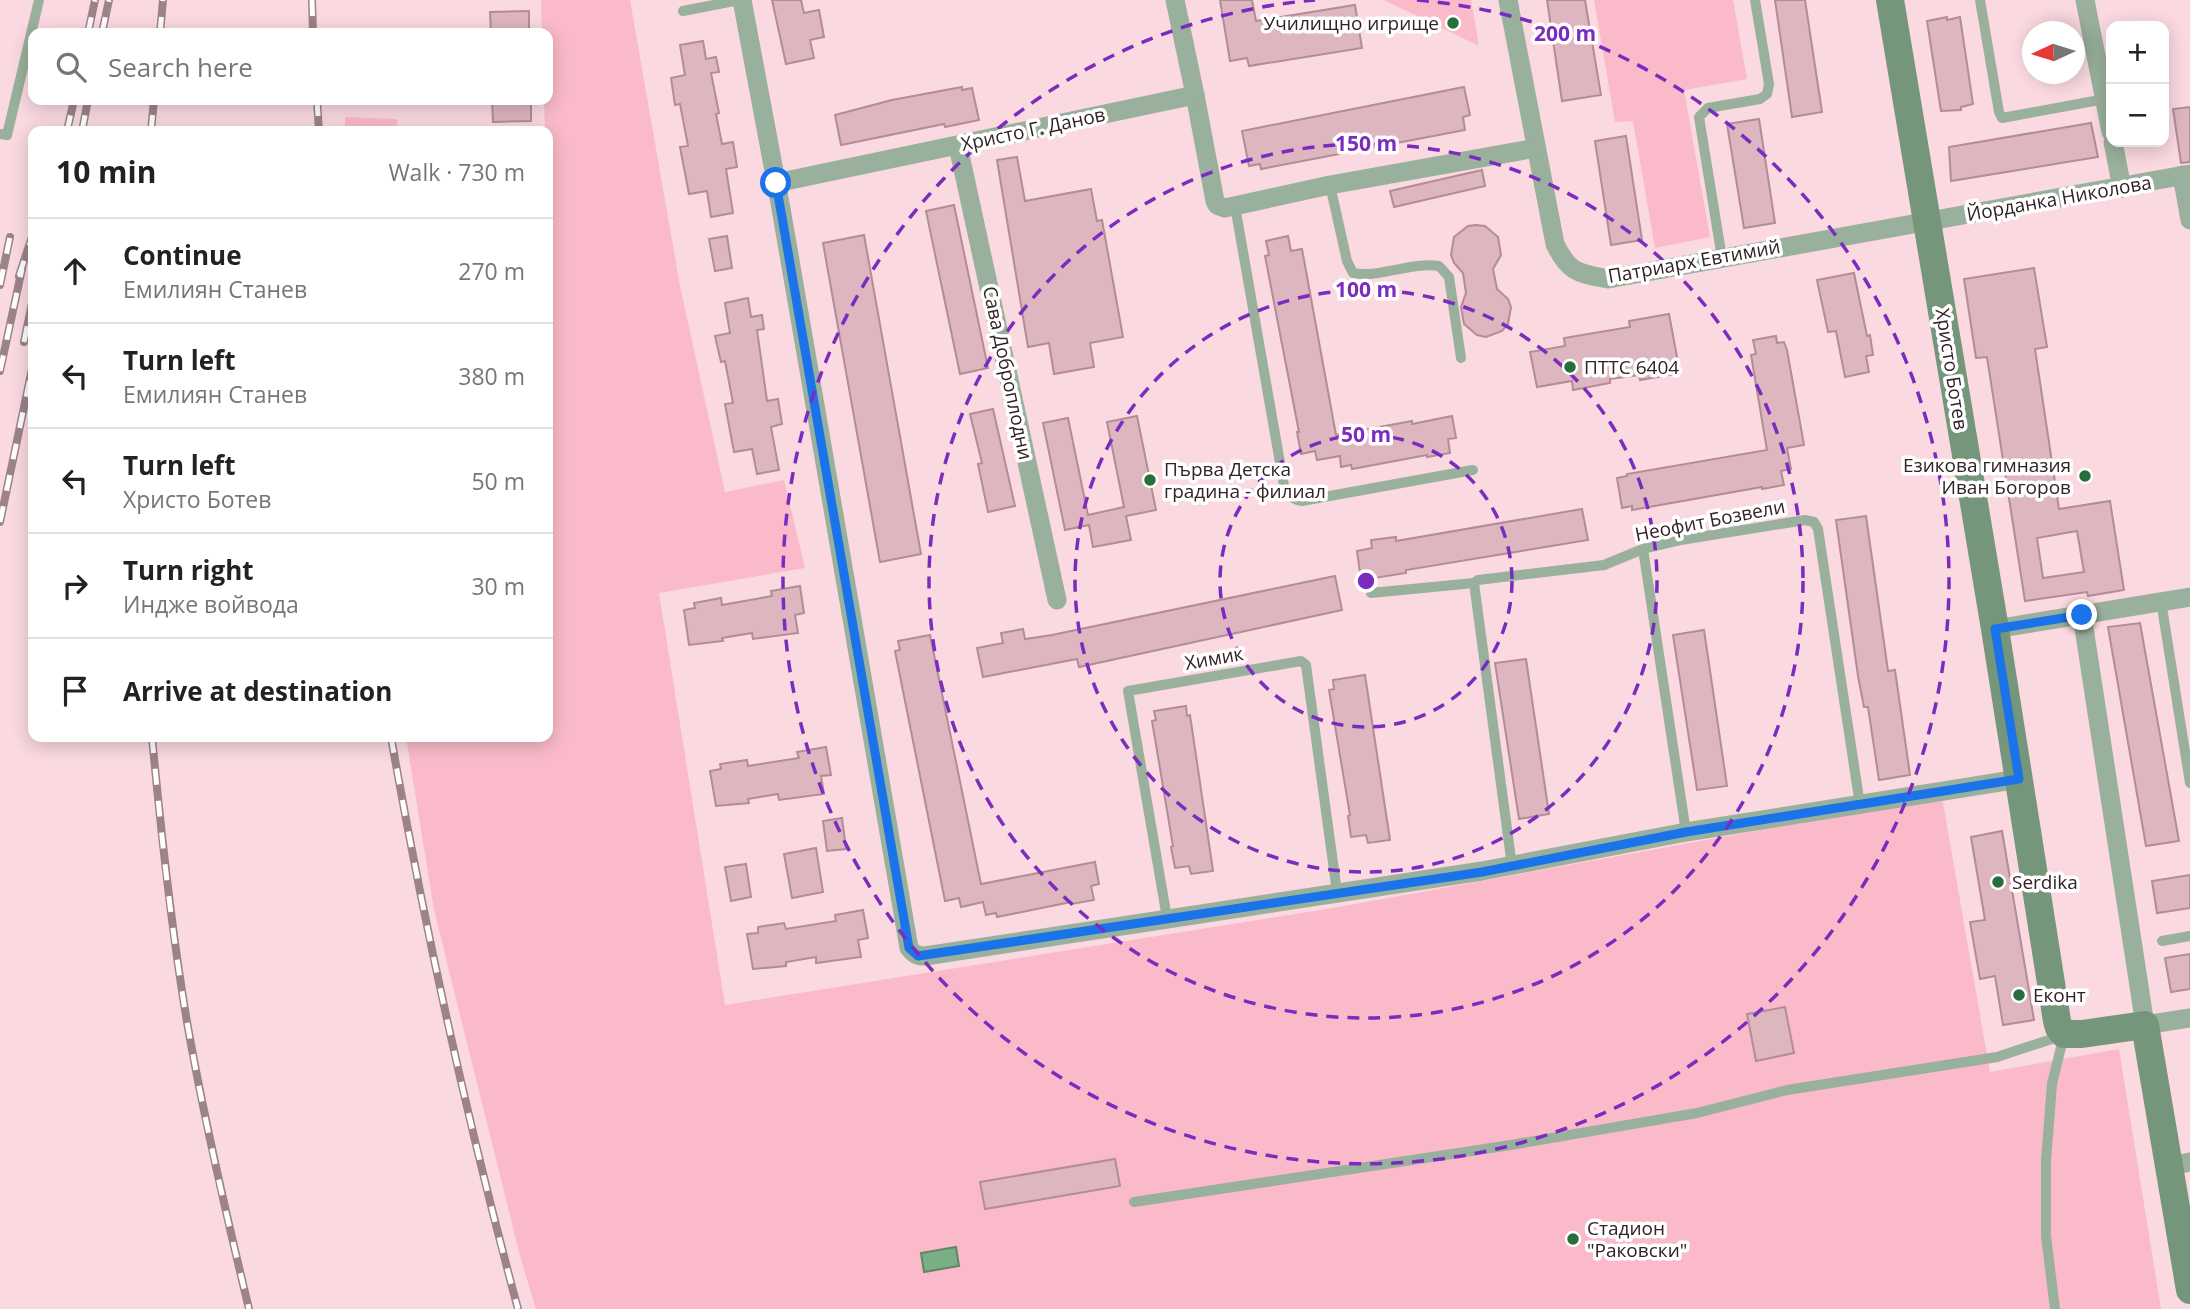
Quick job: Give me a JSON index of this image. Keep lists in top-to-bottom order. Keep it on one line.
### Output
{"streets":{"street":["Христо Г. Данов","Йорданка Николова","Патриарх Евтимий","Христо Ботев","Сава Доброплодни"],"lane":["Неофит Бозвели","Химик"]},"crossings":[["Христо Г. Данов","Сава Доброплодни"],["Йорданка Николова","Патриарх Евтимий"],["Йорданка Николова","Христо Ботев"],["Патриарх Евтимий","Христо Ботев"]],"places":["Училищно игрище","ПТТС 6404","Езикова гимназия Иван Богоров","Първа Детска градина - филиал","Serdika","Еконт","Стадион \"Раковски\""],"north":"left","page":{"map_buttons":["+","−"],"search":"Search here","heading":["10 min","Walk · 730 m"],"list":[["Continue","Емилиян Станев","270 m"],["Turn left","Емилиян Станев","380 m"],["Turn left","Христо Ботев","50 m"],["Turn right","Индже войвода","30 m"],"Arrive at destination"]},"rings":["200 m","150 m","100 m","50 m"]}
